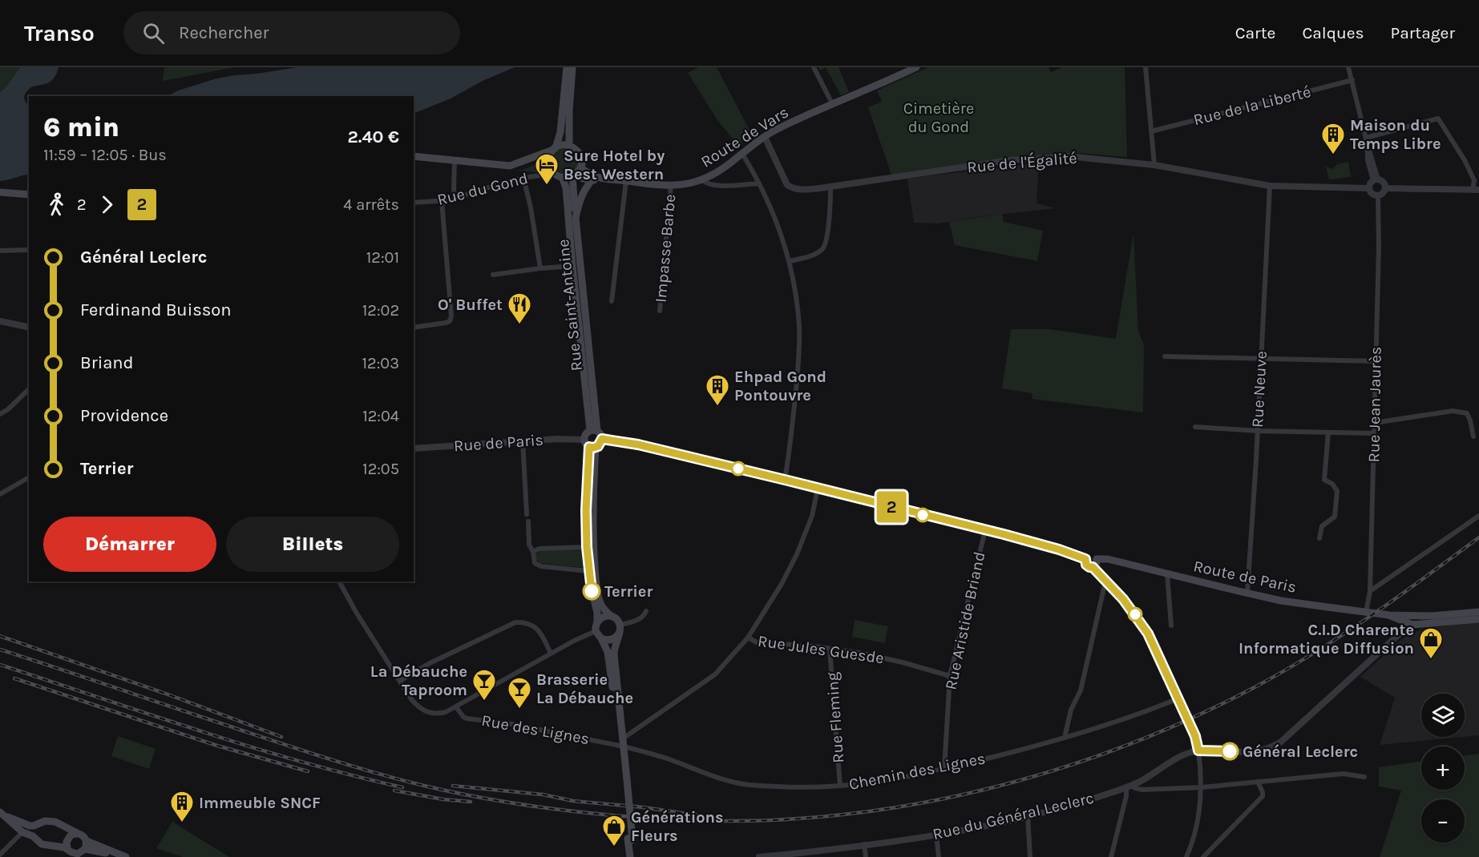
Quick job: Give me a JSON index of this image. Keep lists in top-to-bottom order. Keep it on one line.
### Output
{"streets":{"main road":["Route de Vars","Rue Saint-Antoine","Route de Paris"],"street":["Rue de la Liberté","Rue de l'Égalité","Rue du Gond","Impasse Barbe","Rue Neuve","Rue Jean Jaurès","Rue de Paris","Rue Aristide Briand","Rue Jules Guesde","Rue Fleming","Rue des Lignes","Chemin des Lignes","Rue du Général Leclerc"]},"crossings":[["Route de Vars","Rue de l'Égalité"],["Route de Vars","Rue du Gond"],["Route de Vars","Impasse Barbe"],["Route de Vars","Rue Saint-Antoine"],["Rue de l'Égalité","Rue Neuve"],["Rue de l'Égalité","Rue Jean Jaurès"],["Rue du Gond","Rue Saint-Antoine"],["Rue Saint-Antoine","Rue de Paris"],["Rue Neuve","Route de Paris"],["Rue Jean Jaurès","Route de Paris"],["Route de Paris","Rue du Général Leclerc"],["Rue Aristide Briand","Rue Jules Guesde"],["Rue Aristide Briand","Chemin des Lignes"],["Rue Jules Guesde","Rue Fleming"],["Rue Fleming","Chemin des Lignes"],["Rue des Lignes","Chemin des Lignes"]],"parks":["Cimetière du Gond"],"places":{"building":["Maison du Temps Libre","Ehpad Gond Pontouvre","Immeuble SNCF"],"hotel":["Sure Hotel by Best Western"],"restaurant":["O' Buffet"],"other":["Terrier","Général Leclerc"],"shop":["C.I.D Charente Informatique Diffusion","Générations Fleurs"],"bar":["La Débauche Taproom","Brasserie La Débauche"]},"lines":["bus line 2"],"page":{"header":"Transo","search":"Rechercher","nav":["Carte","Calques","Partager"],"on_map":"2","heading":["6 min","11:59 – 12:05 · Bus","2.40 €"],"legs":["2","2","4 arrêts"],"list":[{"name":"Général Leclerc","value":"12:01"},{"name":"Ferdinand Buisson","value":"12:02"},{"name":"Briand","value":"12:03"},{"name":"Providence","value":"12:04"},{"name":"Terrier","value":"12:05"}],"buttons":["Démarrer","Billets"],"map_buttons":["+","−"]}}
